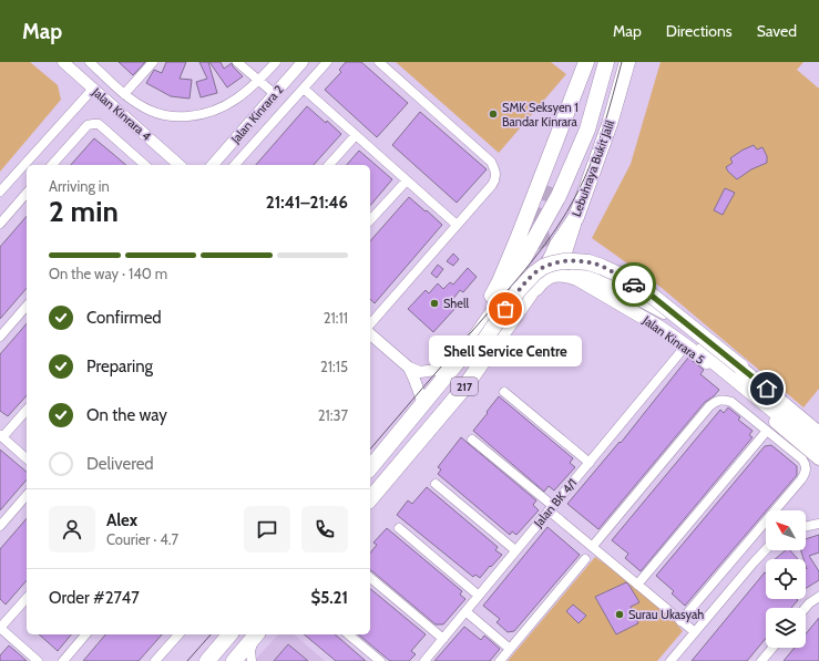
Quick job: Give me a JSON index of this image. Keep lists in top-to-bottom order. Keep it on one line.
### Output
{"streets":{"highway":["Lebuhraya Bukit Jalil","217"],"main road":["Jalan Kinrara 5"],"street":["Jalan Kinrara 4","Jalan Kinrara 2","Jalan BK 4/1"]},"crossings":[["Lebuhraya Bukit Jalil","Jalan Kinrara 5"],["Jalan Kinrara 5","Jalan BK 4/1"]],"places":["SMK Seksyen 1 Bandar Kinrara","Shell","Shell Service Centre","Surau Ukasyah"],"north":"top left","page":{"header":"Map","nav":["Map","Directions","Saved"],"heading":["2 min","Arriving in","21:41–21:46"],"panel":["Alex","Courier · 4.7","Order #2747","$5.21"],"bar":"On the way · 140 m","list":[["Confirmed","21:11"],["Preparing","21:15"],["On the way","21:37"],"Delivered"],"bubble":"Shell Service Centre"}}
